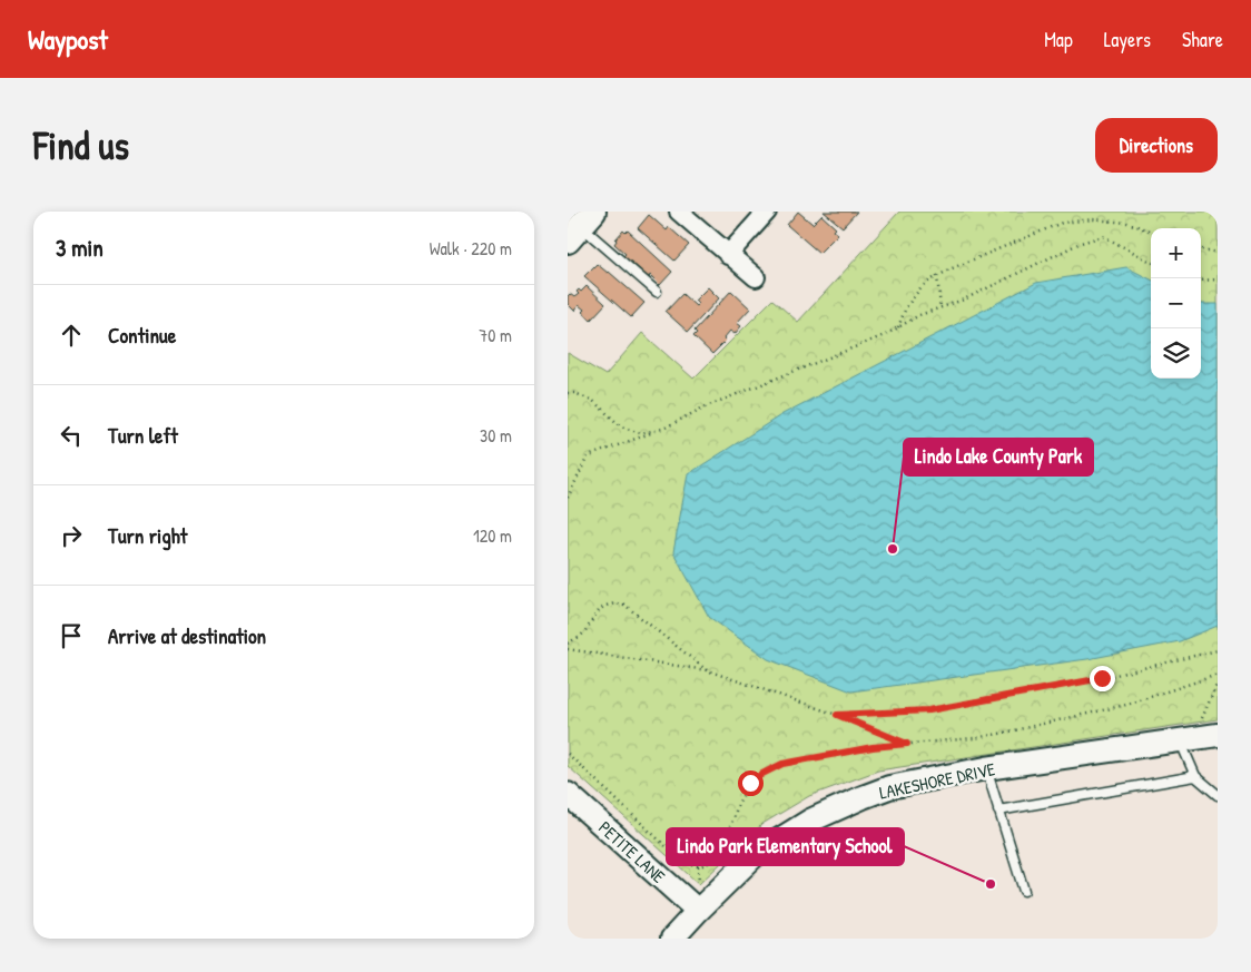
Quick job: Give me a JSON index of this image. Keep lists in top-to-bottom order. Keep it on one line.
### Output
{"streets":{"street":["LAKESHORE DRIVE","PETITE LANE"]},"crossings":[["LAKESHORE DRIVE","PETITE LANE"]],"places":["Lindo Lake County Park","Lindo Park Elementary School"],"page":{"header":"Waypost","nav":["Map","Layers","Share"],"buttons":"Directions","title":"Find us","heading":["3 min","Walk · 220 m"],"map_buttons":["+","−"],"list":[["Continue","70 m"],["Turn left","30 m"],["Turn right","120 m"],"Arrive at destination"]}}
